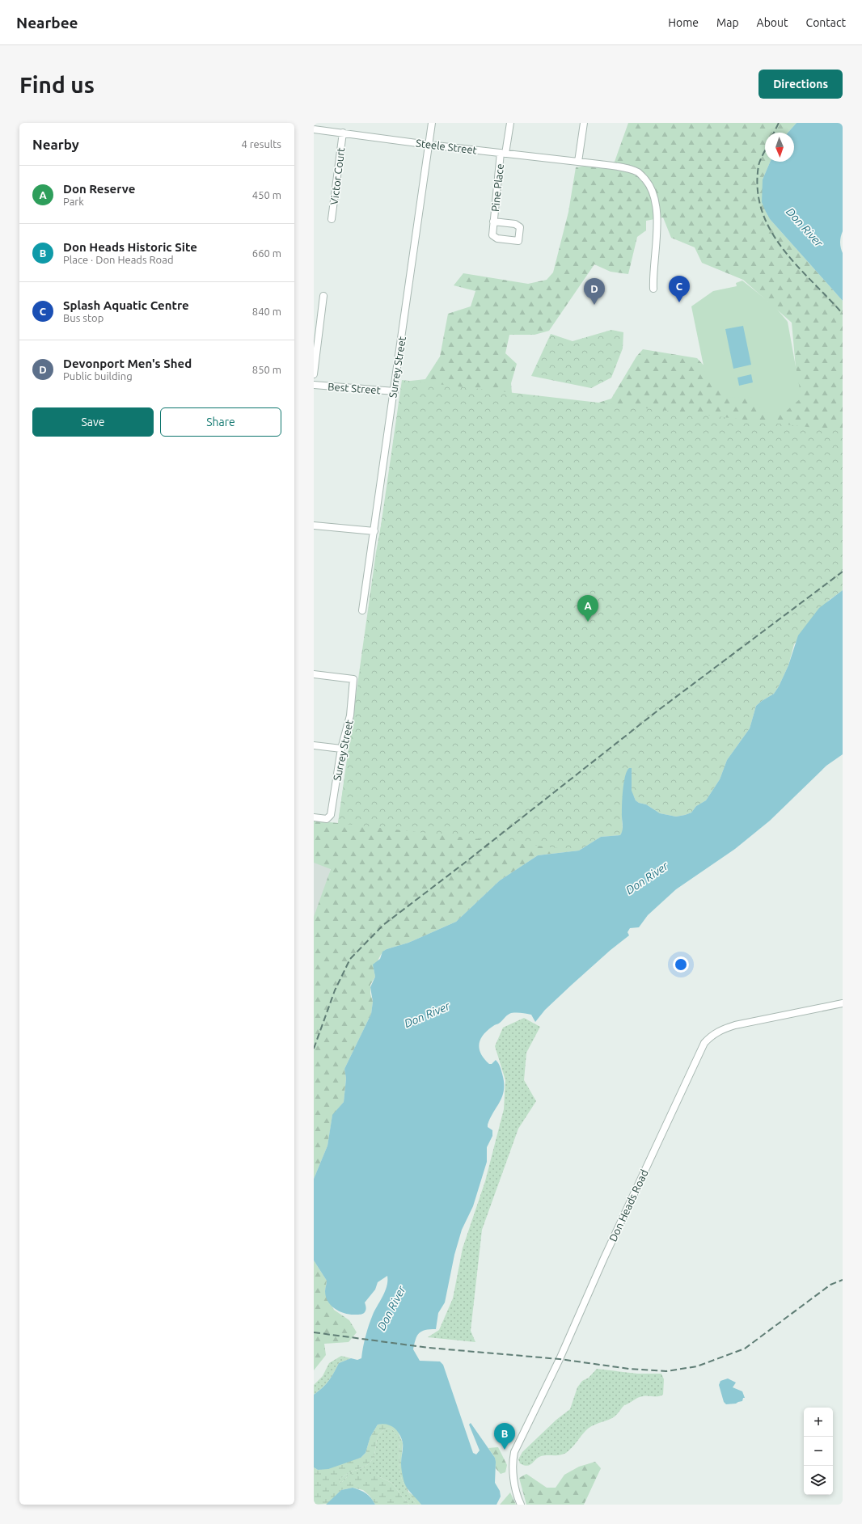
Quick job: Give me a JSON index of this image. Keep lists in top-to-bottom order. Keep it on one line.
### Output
{"streets":{"street":["Steele Street","Victor Court","Pine Place","Surrey Street","Best Street","Don Heads Road"]},"crossings":[["Steele Street","Victor Court"],["Steele Street","Pine Place"],["Steele Street","Surrey Street"],["Surrey Street","Best Street"]],"water":["Don River"],"north":"bottom","page":{"header":"Nearbee","nav":["Home","Map","About","Contact"],"buttons":["Directions",["Save","Share"]],"title":"Find us","heading":["Nearby","4 results"],"list":[{"mark":"A","name":"Don Reserve","note":"Park","value":"450 m"},{"mark":"B","name":"Don Heads Historic Site","note":"Place · Don Heads Road","value":"660 m"},{"mark":"C","name":"Splash Aquatic Centre","note":"Bus stop","value":"840 m"},{"mark":"D","name":"Devonport Men's Shed","note":"Public building","value":"850 m"}],"pins":["C","D","A","B"],"map_buttons":["+","−"]}}
